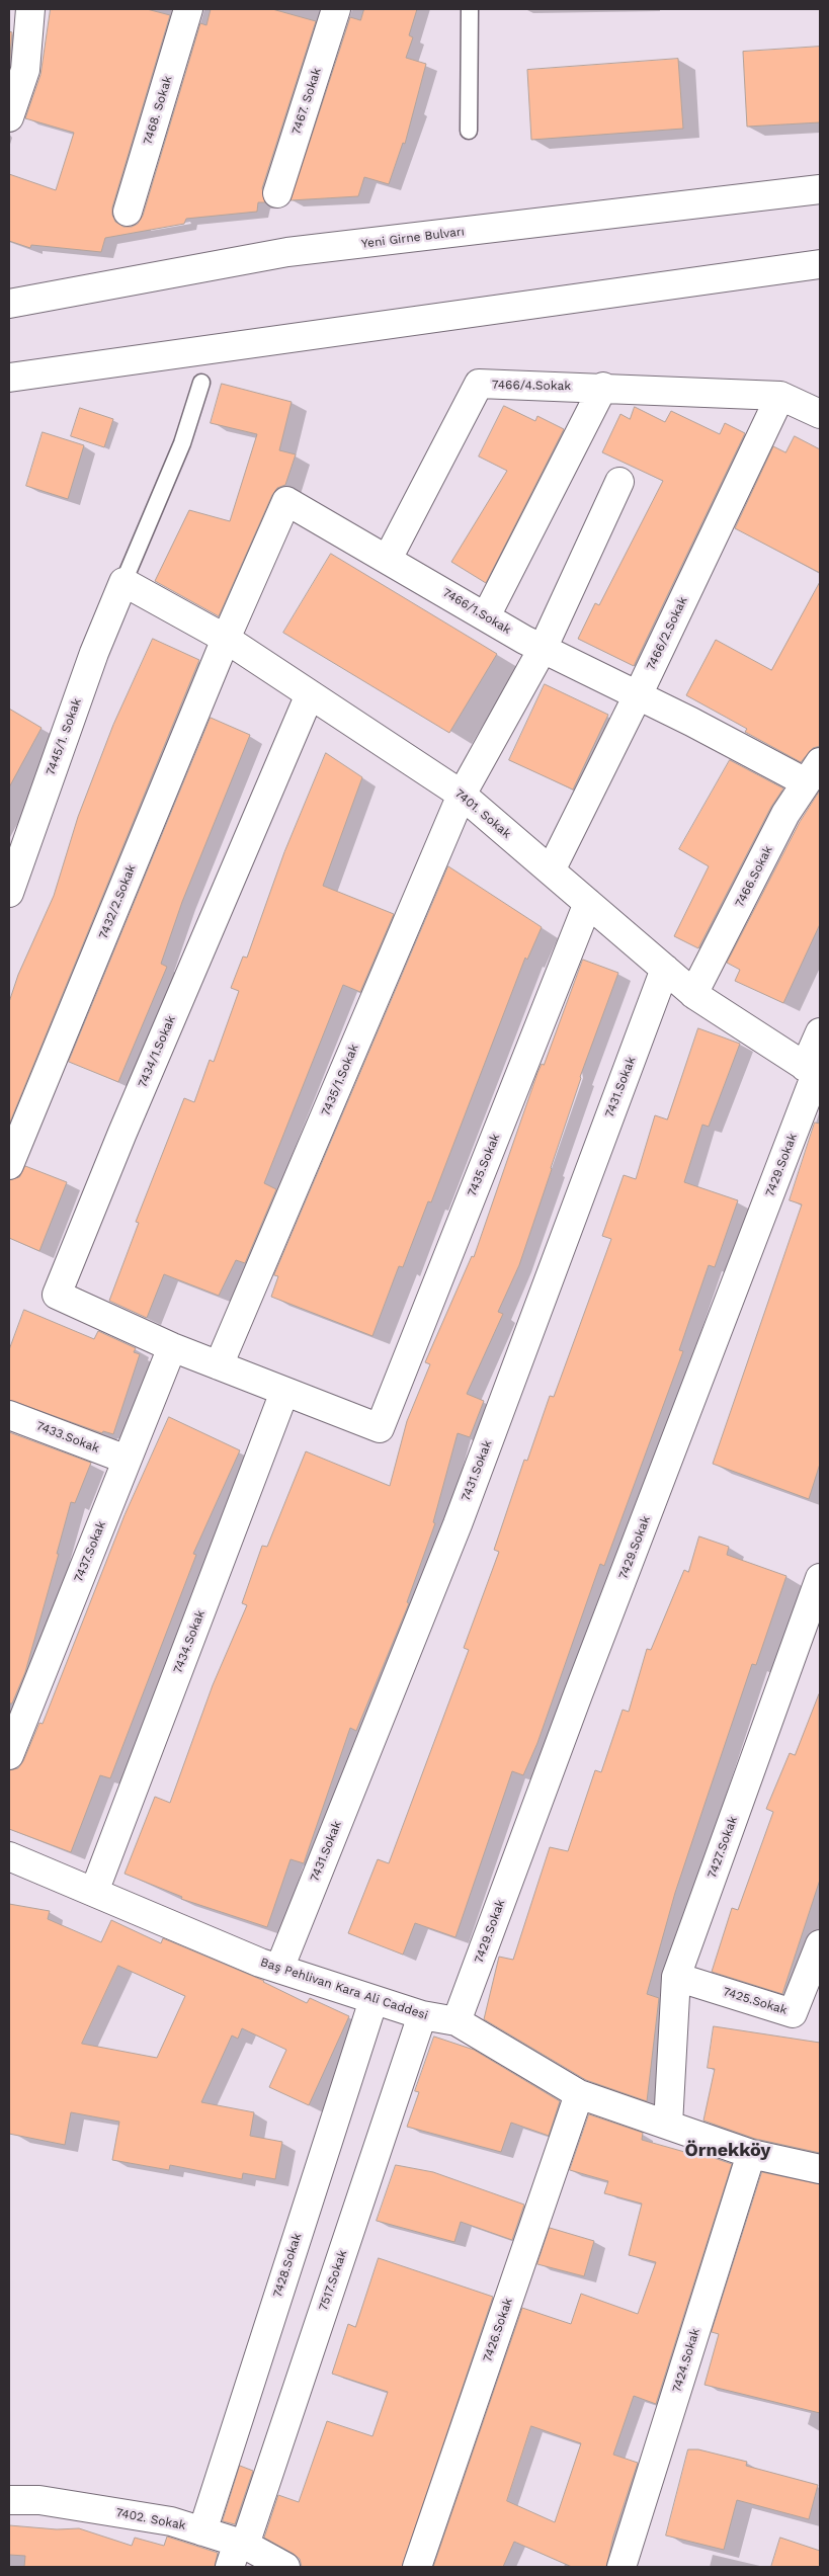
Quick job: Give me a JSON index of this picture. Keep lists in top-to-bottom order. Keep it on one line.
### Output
{"streets":{"street":["7467. Sokak","7468. Sokak","Yeni Girne Bulvarı","7466/4.Sokak","7466/1.Sokak","7466/2.Sokak","7445/1. Sokak","7401. Sokak","7466.Sokak","7432/2.Sokak","7434/1.Sokak","7435/1.Sokak","7431.Sokak","7435.Sokak","7429.Sokak","7433.Sokak","7437.Sokak","7434.Sokak","7427.Sokak","Baş Pehlivan Kara Ali Caddesi","7425.Sokak","7428.Sokak","7517.Sokak","7426.Sokak","7424.Sokak","7402. Sokak"]},"crossings":[["7466/4.Sokak","7466/1.Sokak"],["7466/4.Sokak","7466/2.Sokak"],["7466/1.Sokak","7466/2.Sokak"],["7466/1.Sokak","7401. Sokak"],["7466/1.Sokak","7466.Sokak"],["7466/1.Sokak","7432/2.Sokak"],["7466/1.Sokak","7435/1.Sokak"],["7466/2.Sokak","7401. Sokak"],["7445/1. Sokak","7401. Sokak"],["7401. Sokak","7466.Sokak"],["7401. Sokak","7432/2.Sokak"],["7401. Sokak","7434/1.Sokak"],["7401. Sokak","7435/1.Sokak"],["7401. Sokak","7431.Sokak"],["7401. Sokak","7435.Sokak"],["7401. Sokak","7429.Sokak"],["7434/1.Sokak","7437.Sokak"],["7431.Sokak","Baş Pehlivan Kara Ali Caddesi"],["7435.Sokak","7434.Sokak"],["7429.Sokak","Baş Pehlivan Kara Ali Caddesi"],["7433.Sokak","7437.Sokak"],["7434.Sokak","Baş Pehlivan Kara Ali Caddesi"],["7427.Sokak","Baş Pehlivan Kara Ali Caddesi"],["7427.Sokak","7425.Sokak"],["Baş Pehlivan Kara Ali Caddesi","7428.Sokak"],["Baş Pehlivan Kara Ali Caddesi","7517.Sokak"],["Baş Pehlivan Kara Ali Caddesi","7426.Sokak"],["Baş Pehlivan Kara Ali Caddesi","7424.Sokak"],["7428.Sokak","7402. Sokak"],["7517.Sokak","7402. Sokak"]],"districts":["Örnekköy"]}
